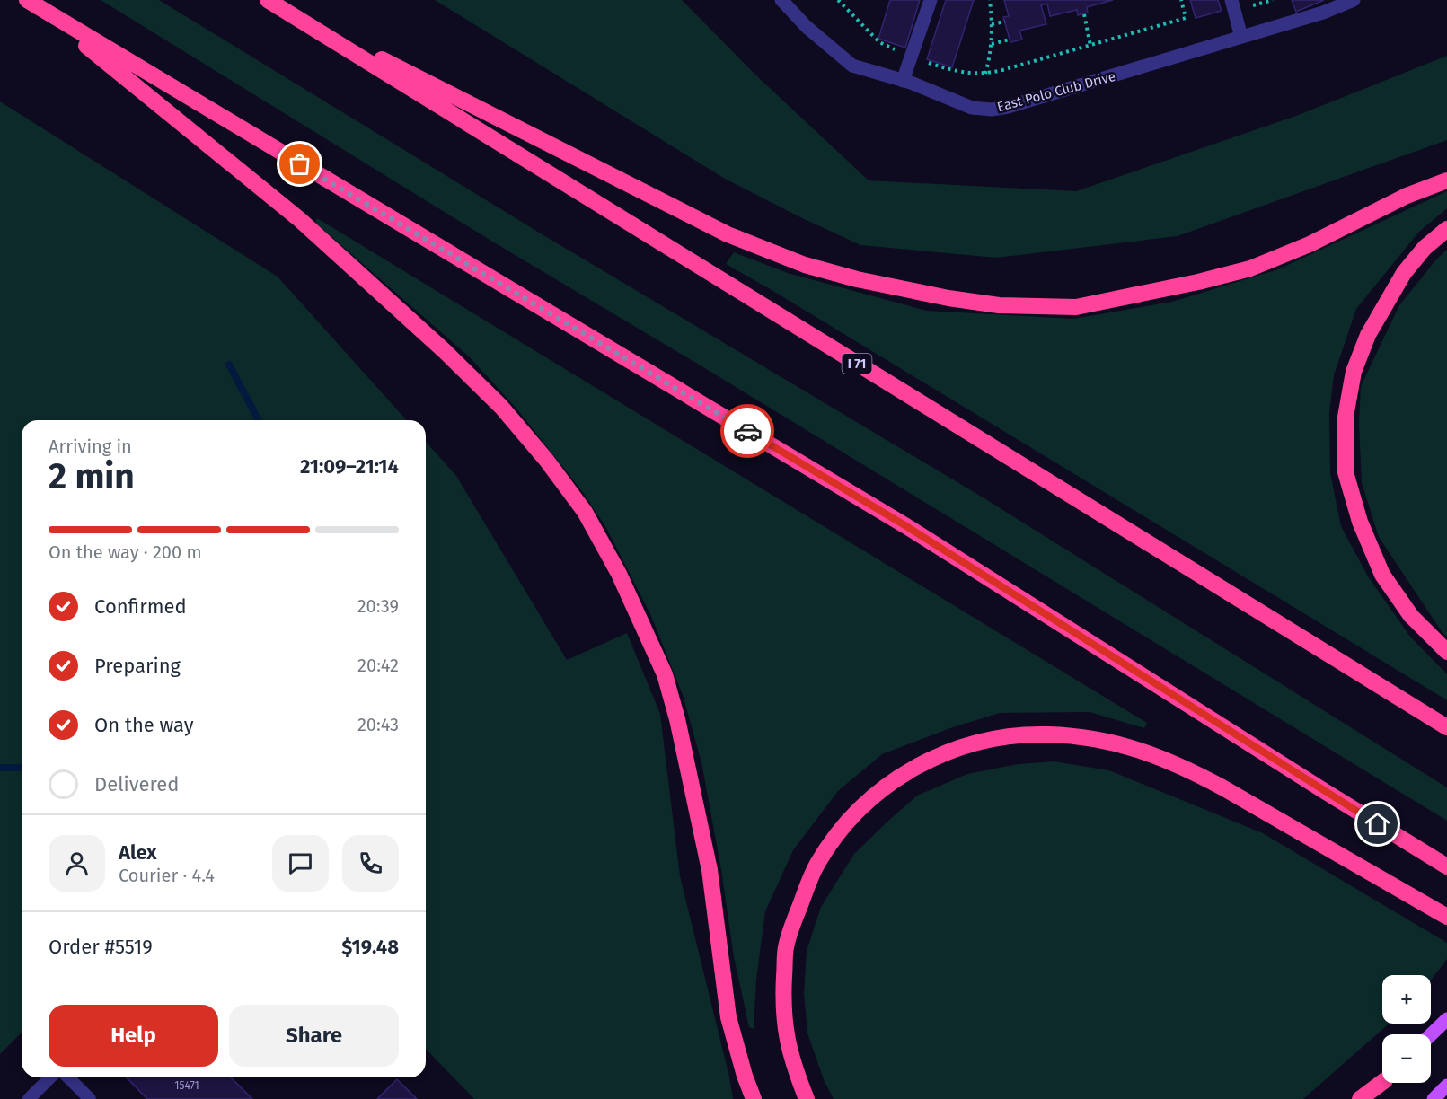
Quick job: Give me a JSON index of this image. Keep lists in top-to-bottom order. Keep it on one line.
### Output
{"streets":{"highway":["I 71"],"street":["East Polo Club Drive"]},"house_numbers":["15471"],"page":{"heading":["2 min","Arriving in","21:09–21:14"],"panel":["Alex","Courier · 4.4","Order #5519","$19.48"],"bar":"On the way · 200 m","list":[["Confirmed","20:39"],["Preparing","20:42"],["On the way","20:43"],"Delivered"],"map_buttons":["+","−"],"buttons":["Help","Share"]}}
